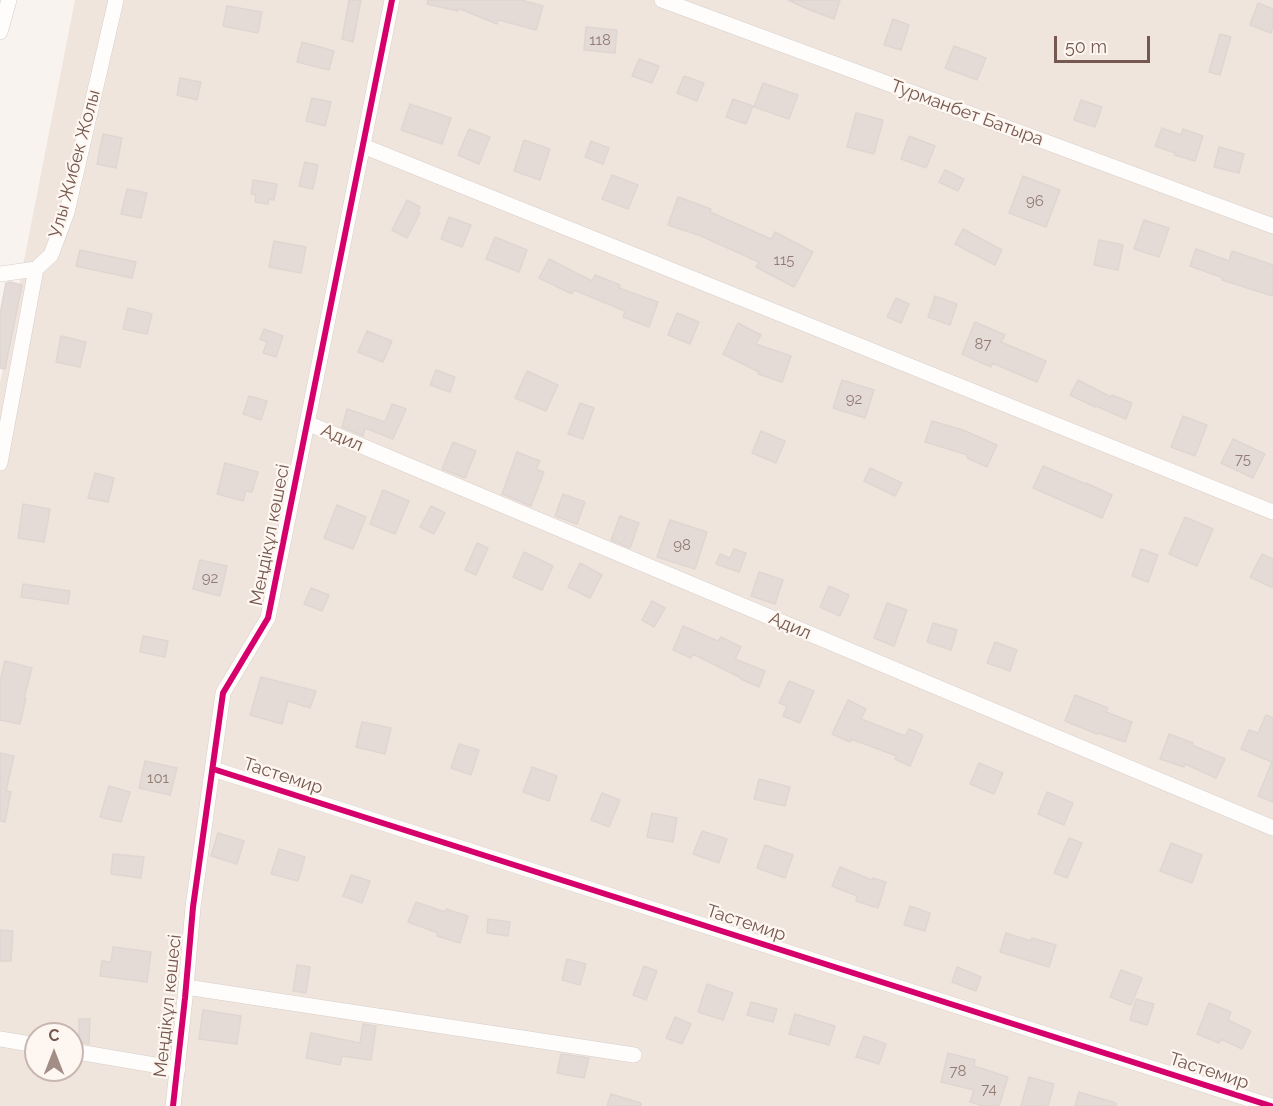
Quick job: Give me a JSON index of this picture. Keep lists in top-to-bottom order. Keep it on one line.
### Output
{"streets":{"street":["Турманбет Батыра","Улы Жибек Жолы","Адил","Меңдіқұл көшесі","Тастемир"]},"crossings":[["Адил","Меңдіқұл көшесі"],["Меңдіқұл көшесі","Тастемир"]],"house_numbers":["118","96","115","87","92","75","98","92","101","78","74"],"scale_bar":"50 m","north":"top"}
